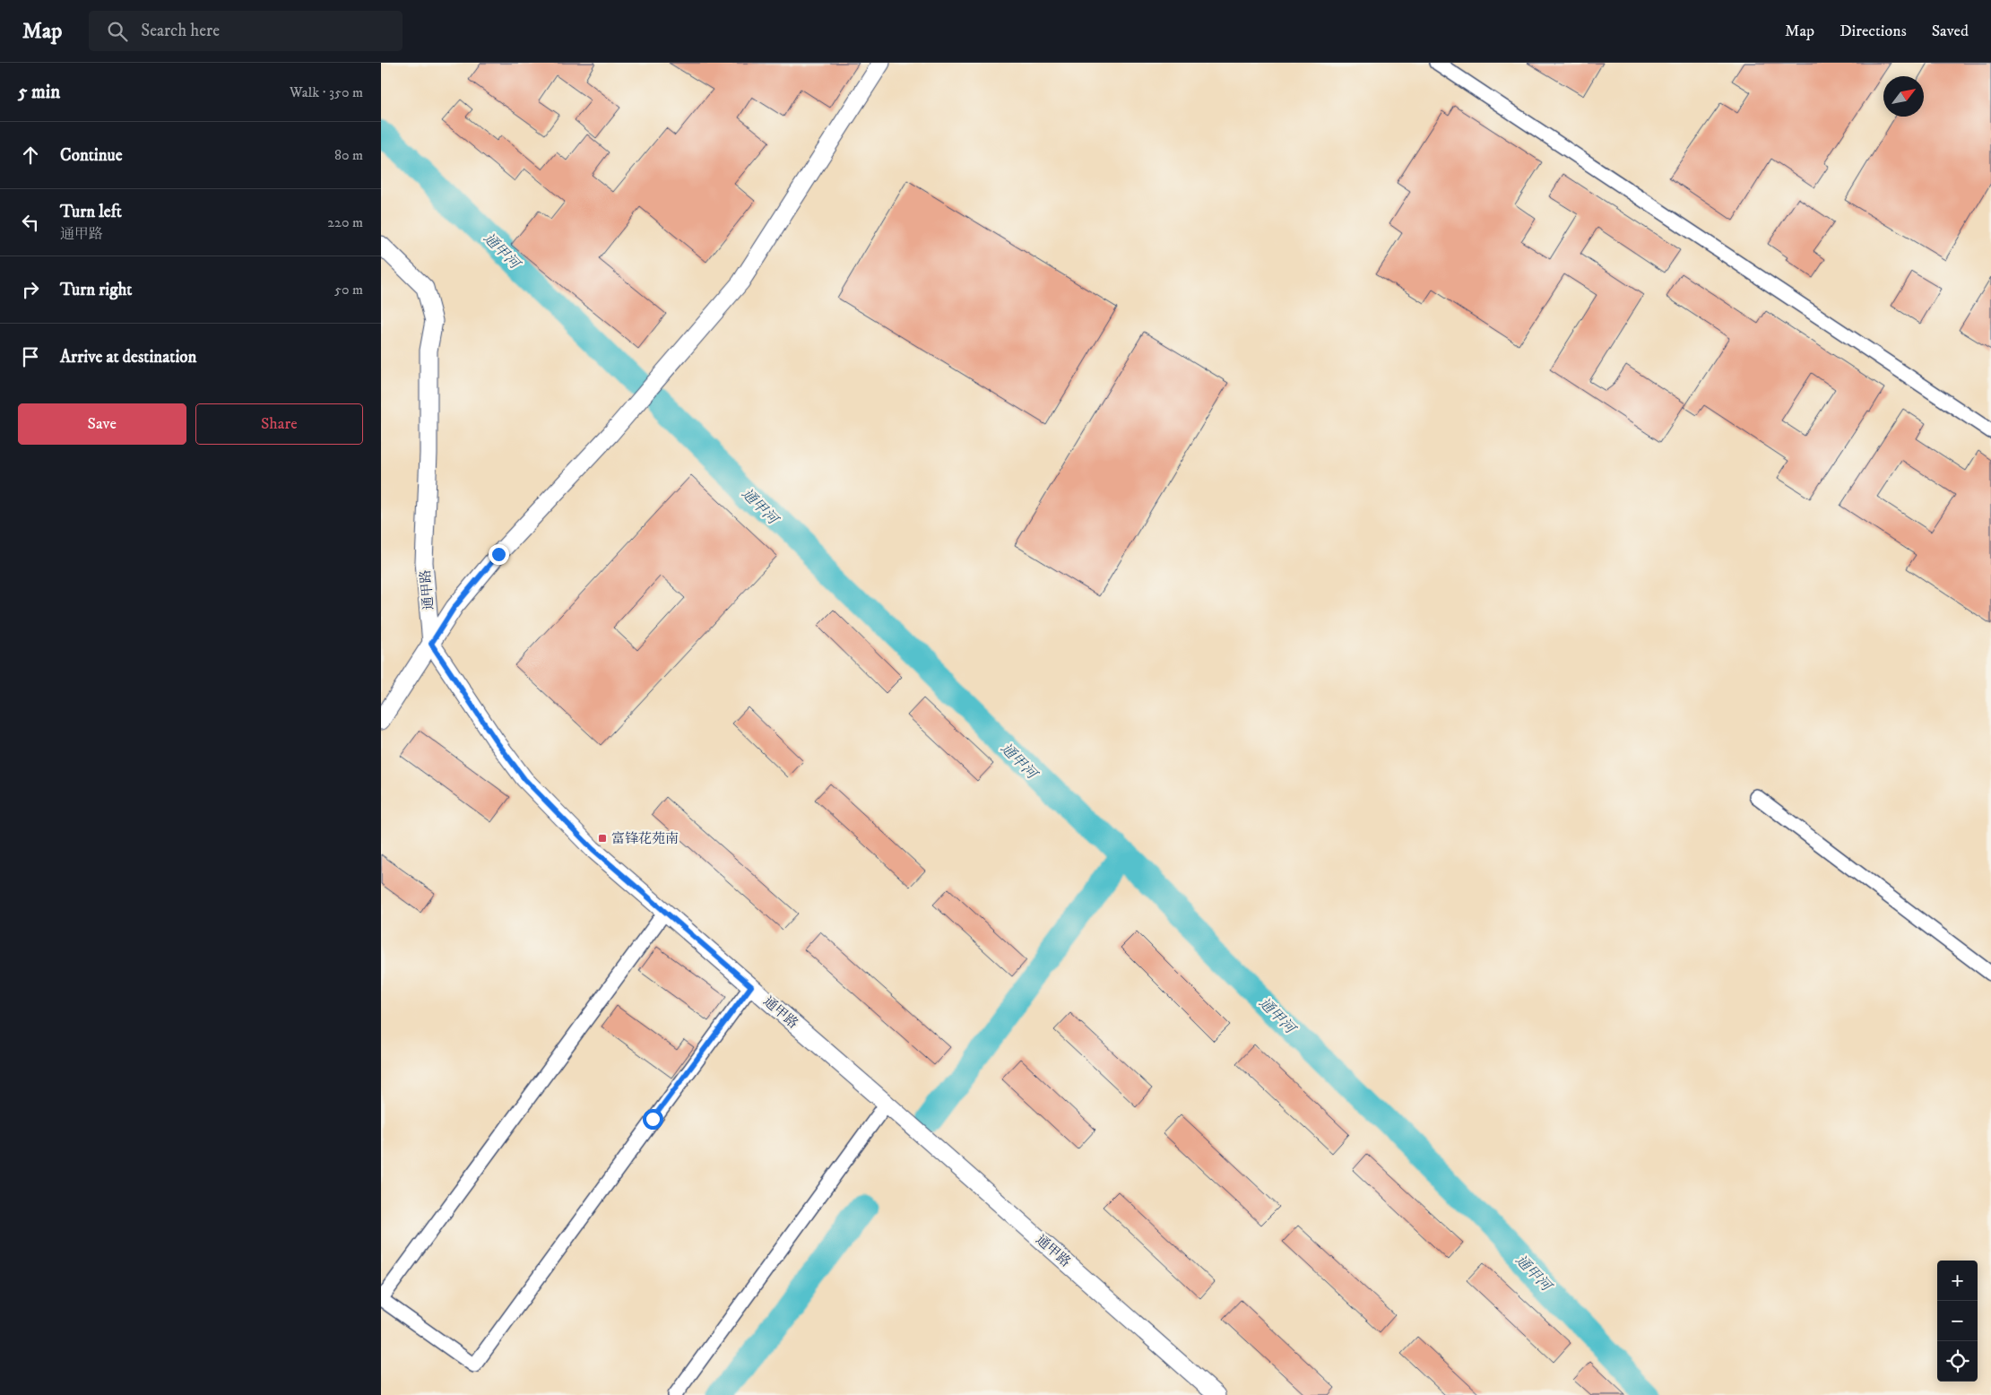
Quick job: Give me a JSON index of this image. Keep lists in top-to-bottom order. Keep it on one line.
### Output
{"streets":{"street":["通甲路"]},"water":["通甲河"],"places":{"transit":["富锋花苑南"]},"north":"top right","page":{"header":"Map","search":"Search here","nav":["Map","Directions","Saved"],"heading":["5 min","Walk · 350 m"],"list":[["Continue","80 m"],["Turn left","通甲路","220 m"],["Turn right","50 m"],"Arrive at destination"],"buttons":["Save","Share"],"map_buttons":["+","−"]}}
